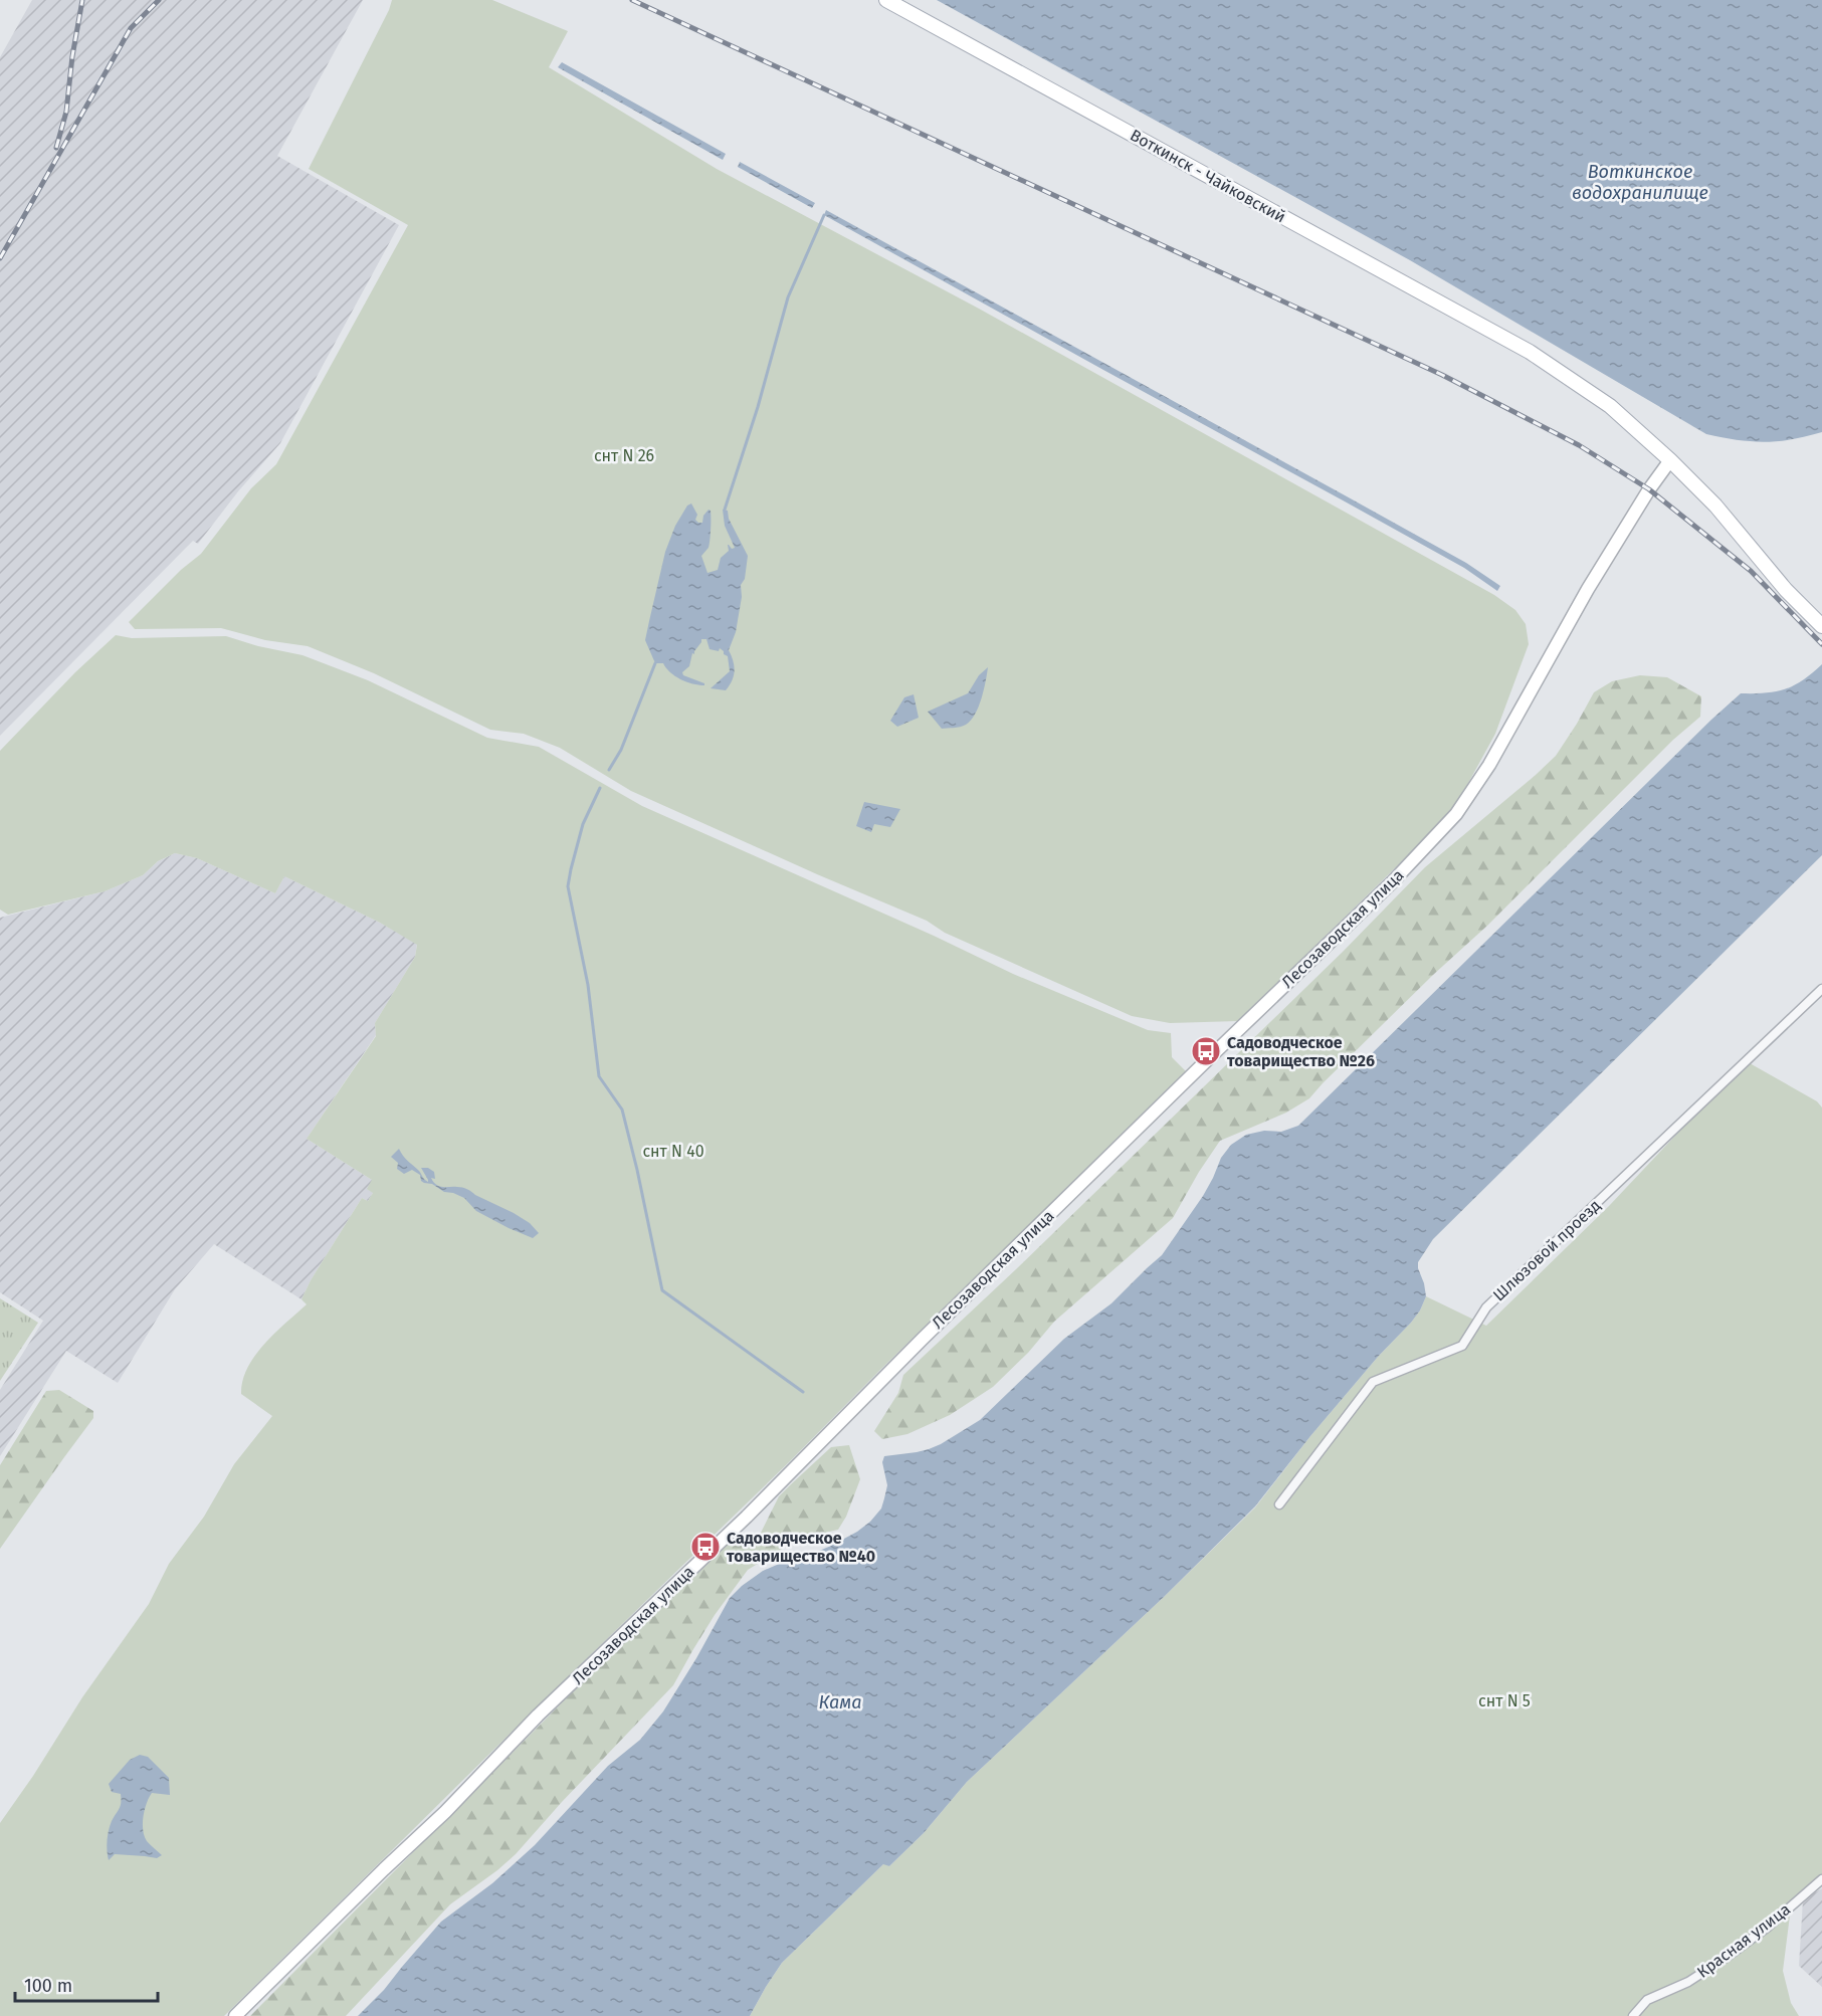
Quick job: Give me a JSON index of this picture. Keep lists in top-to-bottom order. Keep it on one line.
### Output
{"streets":{"main road":["Воткинск - Чайковский"],"street":["Лесозаводская улица","Шлюзовой проезд","Красная улица"]},"crossings":[["Воткинск - Чайковский","Лесозаводская улица"]],"water":["Воткинское водохранилище","Кама"],"parks":["снт N 26","снт N 40","снт N 5"],"places":{"bus stop":["Садоводческое товарищество №26","Садоводческое товарищество №40"]},"scale_bar":"100 m"}
